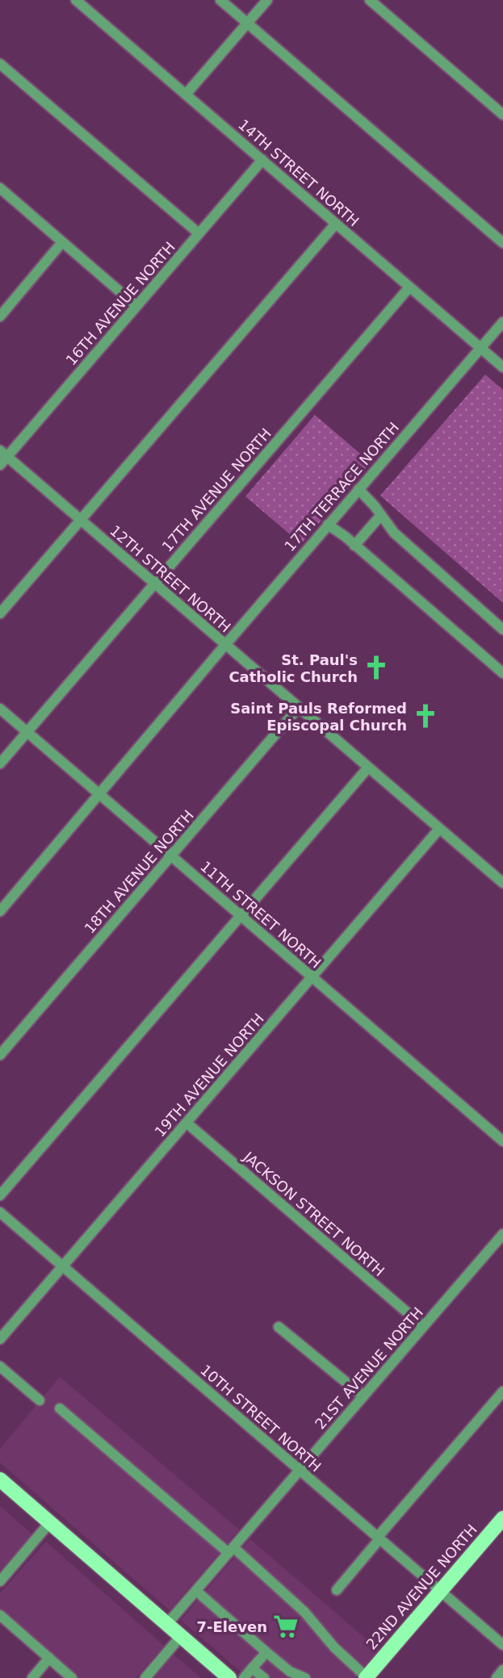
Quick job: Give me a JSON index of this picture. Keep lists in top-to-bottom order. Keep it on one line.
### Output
{"streets":{"main road":["22ND AVENUE NORTH"],"street":["14TH STREET NORTH","16TH AVENUE NORTH","17TH TERRACE NORTH","17TH AVENUE NORTH","12TH STREET NORTH","18TH AVENUE NORTH","11TH STREET NORTH","19TH AVENUE NORTH","JACKSON STREET NORTH","21ST AVENUE NORTH","10TH STREET NORTH"]},"crossings":[["14TH STREET NORTH","16TH AVENUE NORTH"],["14TH STREET NORTH","17TH TERRACE NORTH"],["14TH STREET NORTH","17TH AVENUE NORTH"],["16TH AVENUE NORTH","12TH STREET NORTH"],["17TH TERRACE NORTH","12TH STREET NORTH"],["17TH TERRACE NORTH","11TH STREET NORTH"],["17TH AVENUE NORTH","12TH STREET NORTH"],["17TH AVENUE NORTH","11TH STREET NORTH"],["12TH STREET NORTH","18TH AVENUE NORTH"],["12TH STREET NORTH","19TH AVENUE NORTH"],["18TH AVENUE NORTH","11TH STREET NORTH"],["11TH STREET NORTH","19TH AVENUE NORTH"],["19TH AVENUE NORTH","JACKSON STREET NORTH"],["19TH AVENUE NORTH","10TH STREET NORTH"],["JACKSON STREET NORTH","21ST AVENUE NORTH"],["21ST AVENUE NORTH","10TH STREET NORTH"],["10TH STREET NORTH","22ND AVENUE NORTH"]],"places":{"church":["St. Paul's Catholic Church","Saint Pauls Reformed Episcopal Church"],"supermarket":["7-Eleven"]}}
